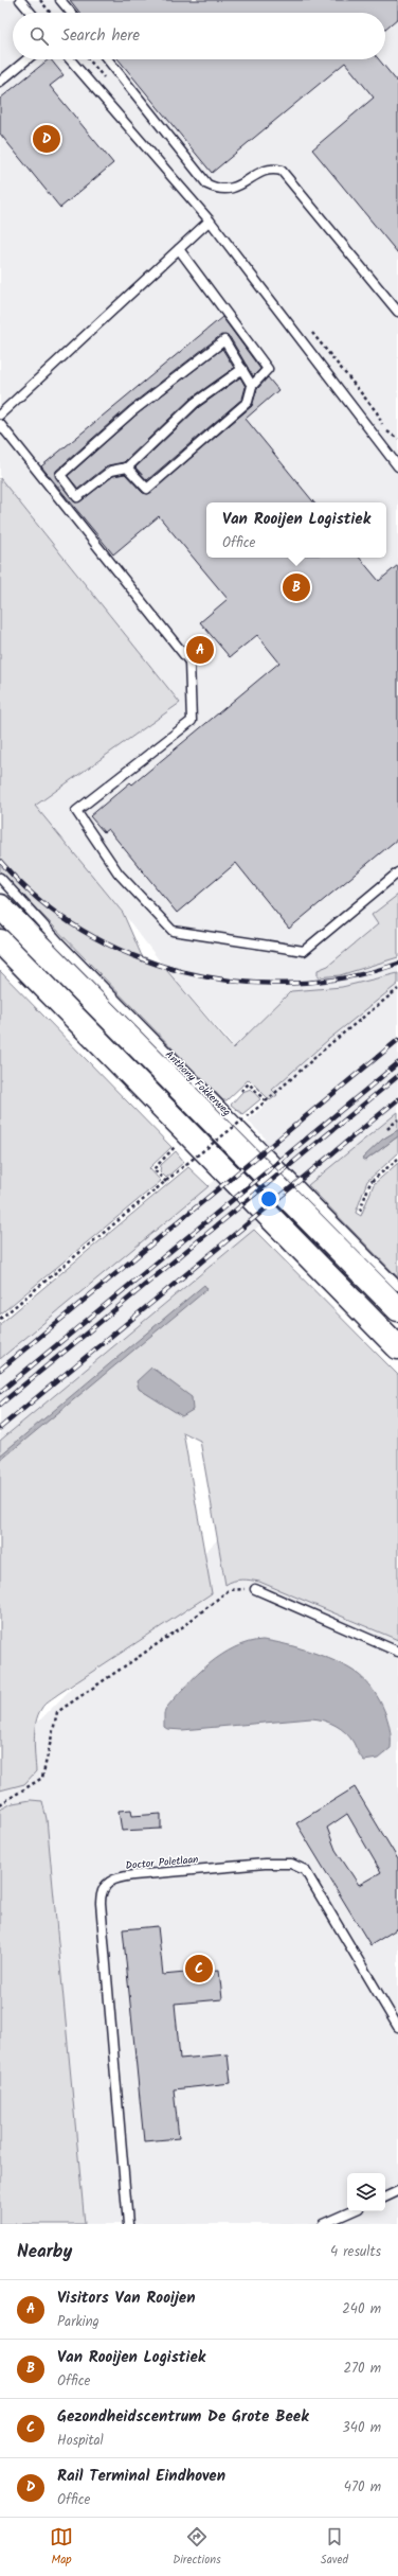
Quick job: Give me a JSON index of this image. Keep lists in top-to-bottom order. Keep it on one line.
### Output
{"streets":{"main road":["Anthony Fokkerweg"],"lane":["Doctor Poletlaan"]},"page":{"search":"Search here","pins":["D","B","A","C"],"popup":["Van Rooijen Logistiek","Office"],"heading":["Nearby","4 results"],"list":[{"mark":"A","name":"Visitors Van Rooijen","note":"Parking","value":"240 m"},{"mark":"B","name":"Van Rooijen Logistiek","note":"Office","value":"270 m"},{"mark":"C","name":"Gezondheidscentrum De Grote Beek","note":"Hospital","value":"340 m"},{"mark":"D","name":"Rail Terminal Eindhoven","note":"Office","value":"470 m"}],"nav":["Map","Directions","Saved"]}}
